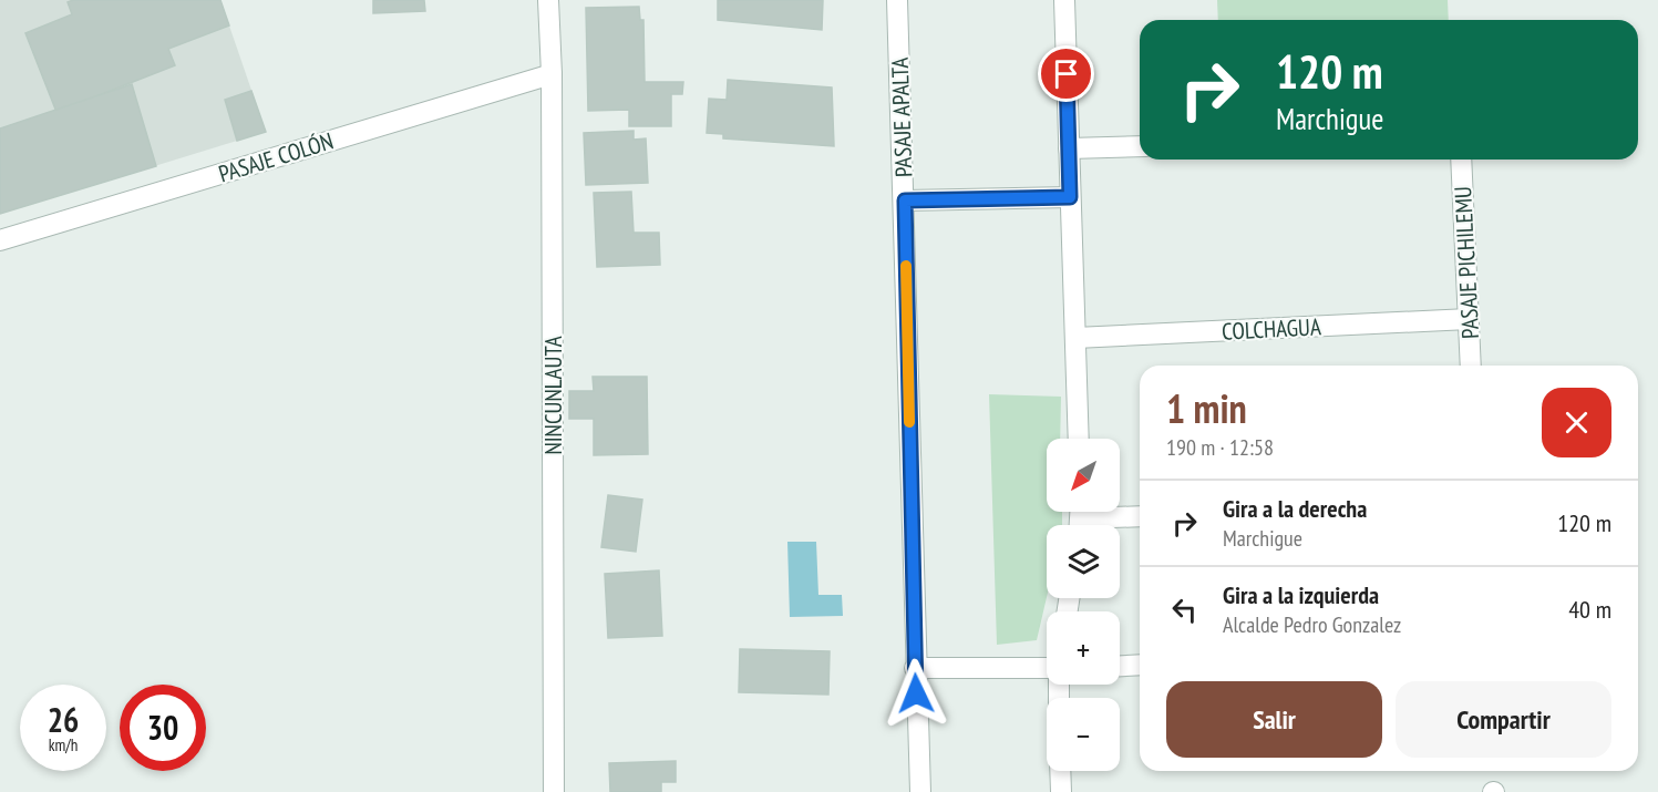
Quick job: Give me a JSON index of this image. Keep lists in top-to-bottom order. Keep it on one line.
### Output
{"streets":{"street":["PASAJE APALTA","PASAJE COLÓN","PASAJE PICHILEMU","COLCHAGUA","NINCUNLAUTA"]},"crossings":[["PASAJE COLÓN","NINCUNLAUTA"],["PASAJE PICHILEMU","COLCHAGUA"]],"north":"bottom left","page":{"turn":["120 m","Marchigue"],"heading":["1 min","190 m · 12:58"],"map_buttons":["+","−"],"list":[{"name":"Gira a la derecha","note":"Marchigue","value":"120 m"},{"name":"Gira a la izquierda","note":"Alcalde Pedro Gonzalez","value":"40 m"}],"buttons":["Salir","Compartir"],"speed":"26 km/h","limit":"30"}}
